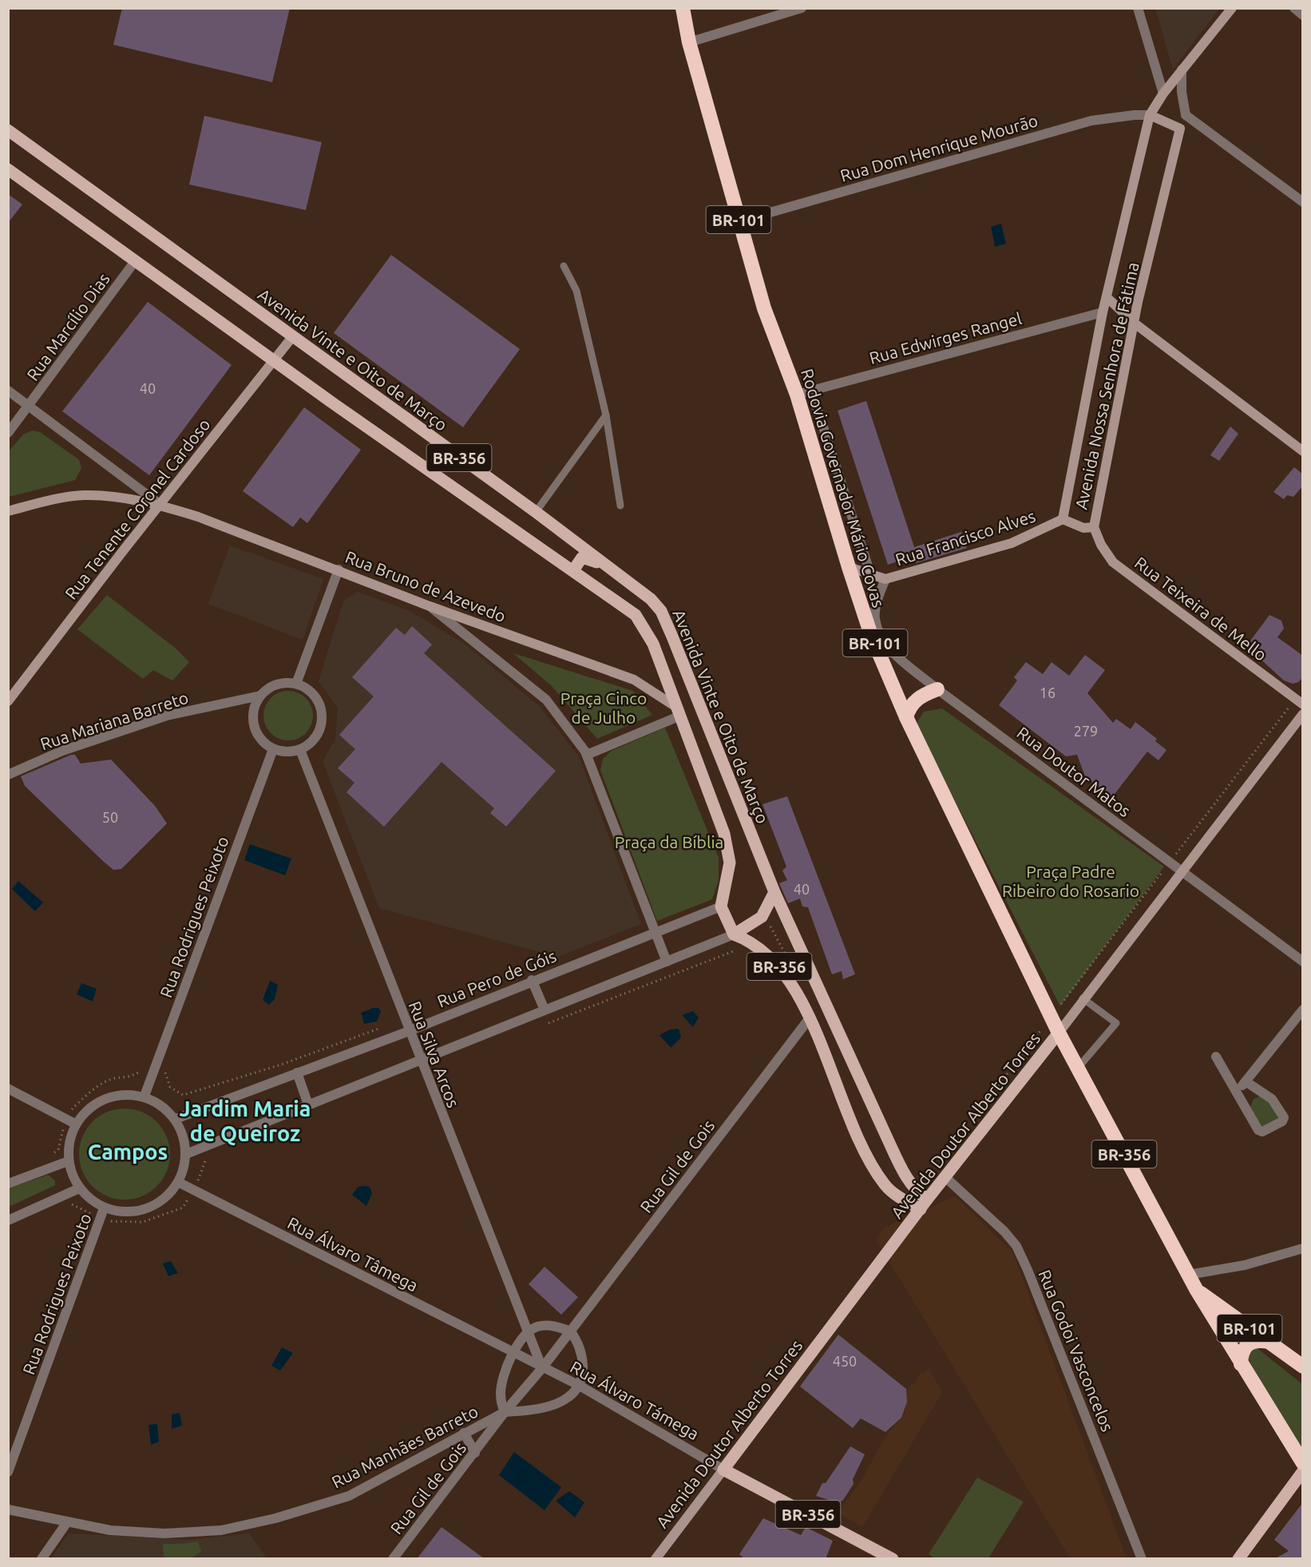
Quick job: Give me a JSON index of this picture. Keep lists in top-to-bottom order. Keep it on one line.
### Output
{"streets":{"highway":["BR-101","BR-356","Rodovia Governador Mário Covas"],"main road":["Avenida Vinte e Oito de Março","Avenida Nossa Senhora de Fátima","Rua Tenente Coronel Cardoso","Rua Francisco Alves","Rua Bruno de Azevedo","Rua Teixeira de Mello","Avenida Doutor Alberto Torres","Rua Álvaro Támega"],"street":["Rua Dom Henrique Mourão","Rua Marcílio Dias","Rua Edwirges Rangel","Rua Mariana Barreto","Rua Doutor Matos","Rua Rodrigues Peixoto","Rua Pero de Góis","Rua Silva Arcos","Rua Gil de Gois","Rua Álvaro Tâmega","Rua Godoi Vasconcelos","Rua Manhães Barreto"]},"crossings":[["Rua Dom Henrique Mourão","Avenida Nossa Senhora de Fátima"],["Rua Dom Henrique Mourão","Rodovia Governador Mário Covas"],["Rua Edwirges Rangel","Avenida Nossa Senhora de Fátima"],["Rua Edwirges Rangel","Rodovia Governador Mário Covas"],["Avenida Vinte e Oito de Março","BR-356"],["Avenida Vinte e Oito de Março","Rua Tenente Coronel Cardoso"],["Avenida Nossa Senhora de Fátima","Rua Francisco Alves"],["Avenida Nossa Senhora de Fátima","Rua Teixeira de Mello"],["BR-356","Rua Pero de Góis"],["BR-356","Avenida Doutor Alberto Torres"],["BR-356","Rua Gil de Gois"],["Rodovia Governador Mário Covas","Rua Francisco Alves"],["Rodovia Governador Mário Covas","Avenida Doutor Alberto Torres"],["Rua Tenente Coronel Cardoso","Rua Bruno de Azevedo"],["Rua Francisco Alves","Rua Doutor Matos"],["Rua Mariana Barreto","Rua Rodrigues Peixoto"],["Rua Mariana Barreto","Rua Silva Arcos"],["Rua Doutor Matos","Avenida Doutor Alberto Torres"],["Rua Rodrigues Peixoto","Rua Pero de Góis"],["Rua Rodrigues Peixoto","Rua Silva Arcos"],["Rua Rodrigues Peixoto","Rua Álvaro Tâmega"],["Rua Pero de Góis","Rua Silva Arcos"],["Rua Pero de Góis","Rua Álvaro Tâmega"],["Rua Silva Arcos","Rua Gil de Gois"],["Rua Silva Arcos","Rua Álvaro Támega"],["Avenida Doutor Alberto Torres","Rua Godoi Vasconcelos"],["Avenida Doutor Alberto Torres","Rua Álvaro Támega"],["Rua Gil de Gois","Rua Álvaro Támega"],["Rua Gil de Gois","Rua Manhães Barreto"],["Rua Álvaro Tâmega","Rua Álvaro Támega"]],"districts":["Jardim Maria de Queiroz","Campos"],"parks":["Praça Cinco de Julho","Praça da Bíblia","Praça Padre Ribeiro do Rosario"],"house_numbers":["40","16","279","50","40","450"]}
